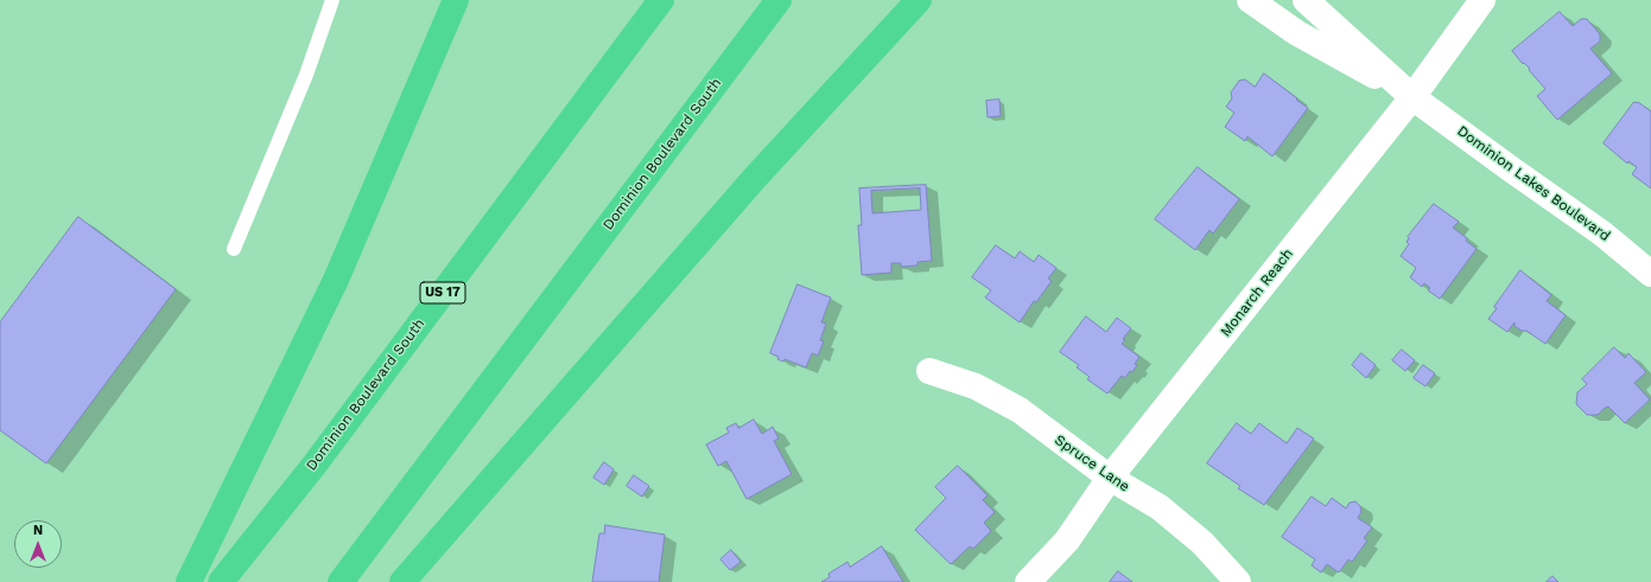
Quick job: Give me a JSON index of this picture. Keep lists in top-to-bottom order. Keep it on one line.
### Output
{"streets":{"highway":["Dominion Boulevard South","US 17"],"street":["Dominion Lakes Boulevard","Monarch Reach","Spruce Lane"]},"crossings":[["Dominion Lakes Boulevard","Monarch Reach"],["Monarch Reach","Spruce Lane"]],"north":"top"}
